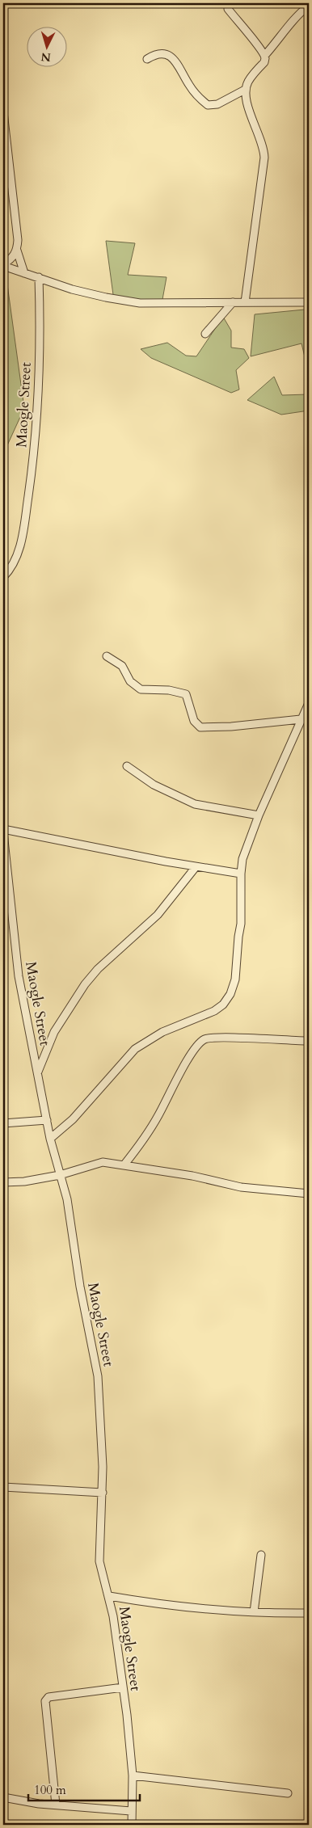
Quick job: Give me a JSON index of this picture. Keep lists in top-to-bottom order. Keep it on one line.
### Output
{"streets":{"street":["Maogle Street"]},"scale_bar":"100 m","north":"bottom"}
